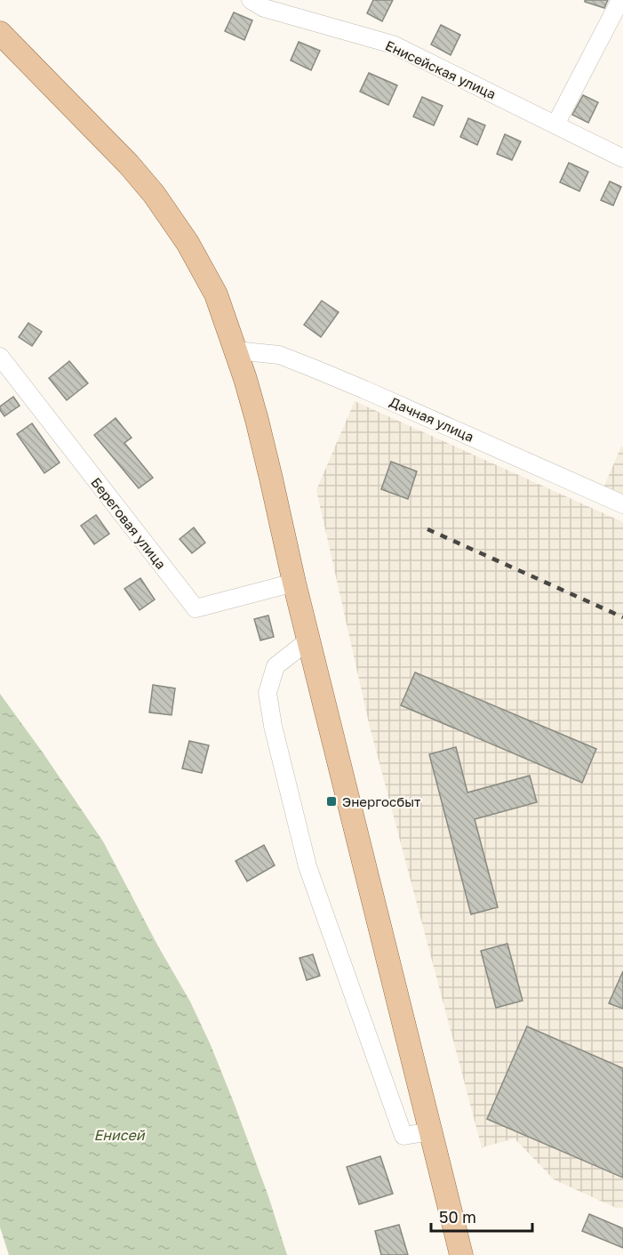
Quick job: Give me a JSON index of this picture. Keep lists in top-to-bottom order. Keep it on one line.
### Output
{"streets":{"street":["Енисейская улица","Дачная улица","Береговая улица"]},"water":["Енисей"],"places":{"transit":["Энергосбыт"]},"scale_bar":"50 m"}
